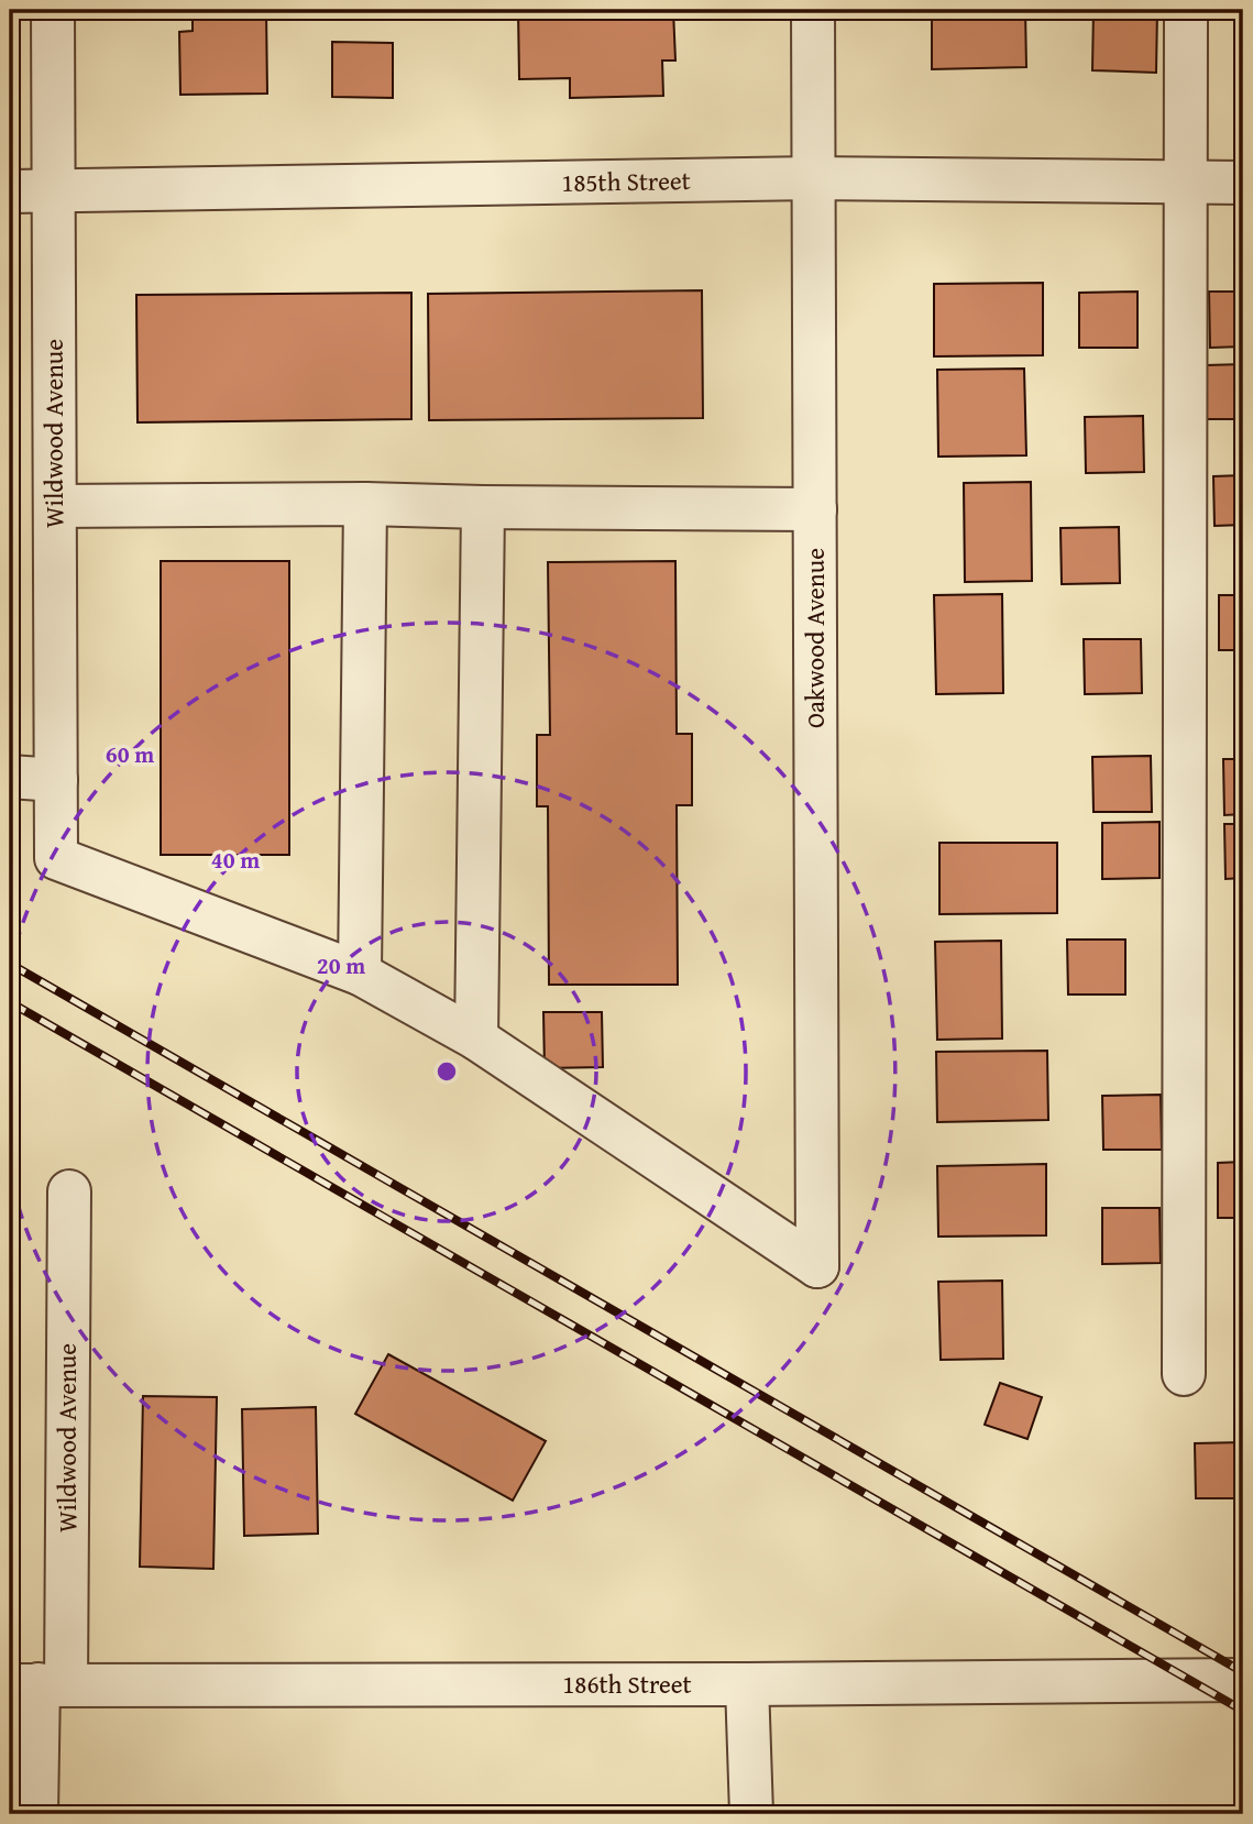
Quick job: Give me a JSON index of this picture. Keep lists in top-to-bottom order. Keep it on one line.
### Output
{"streets":{"street":["185th Street","Wildwood Avenue","Oakwood Avenue","186th Street"]},"crossings":[["185th Street","Wildwood Avenue"],["185th Street","Oakwood Avenue"],["Wildwood Avenue","186th Street"]],"rings":["60 m","40 m","20 m"]}
